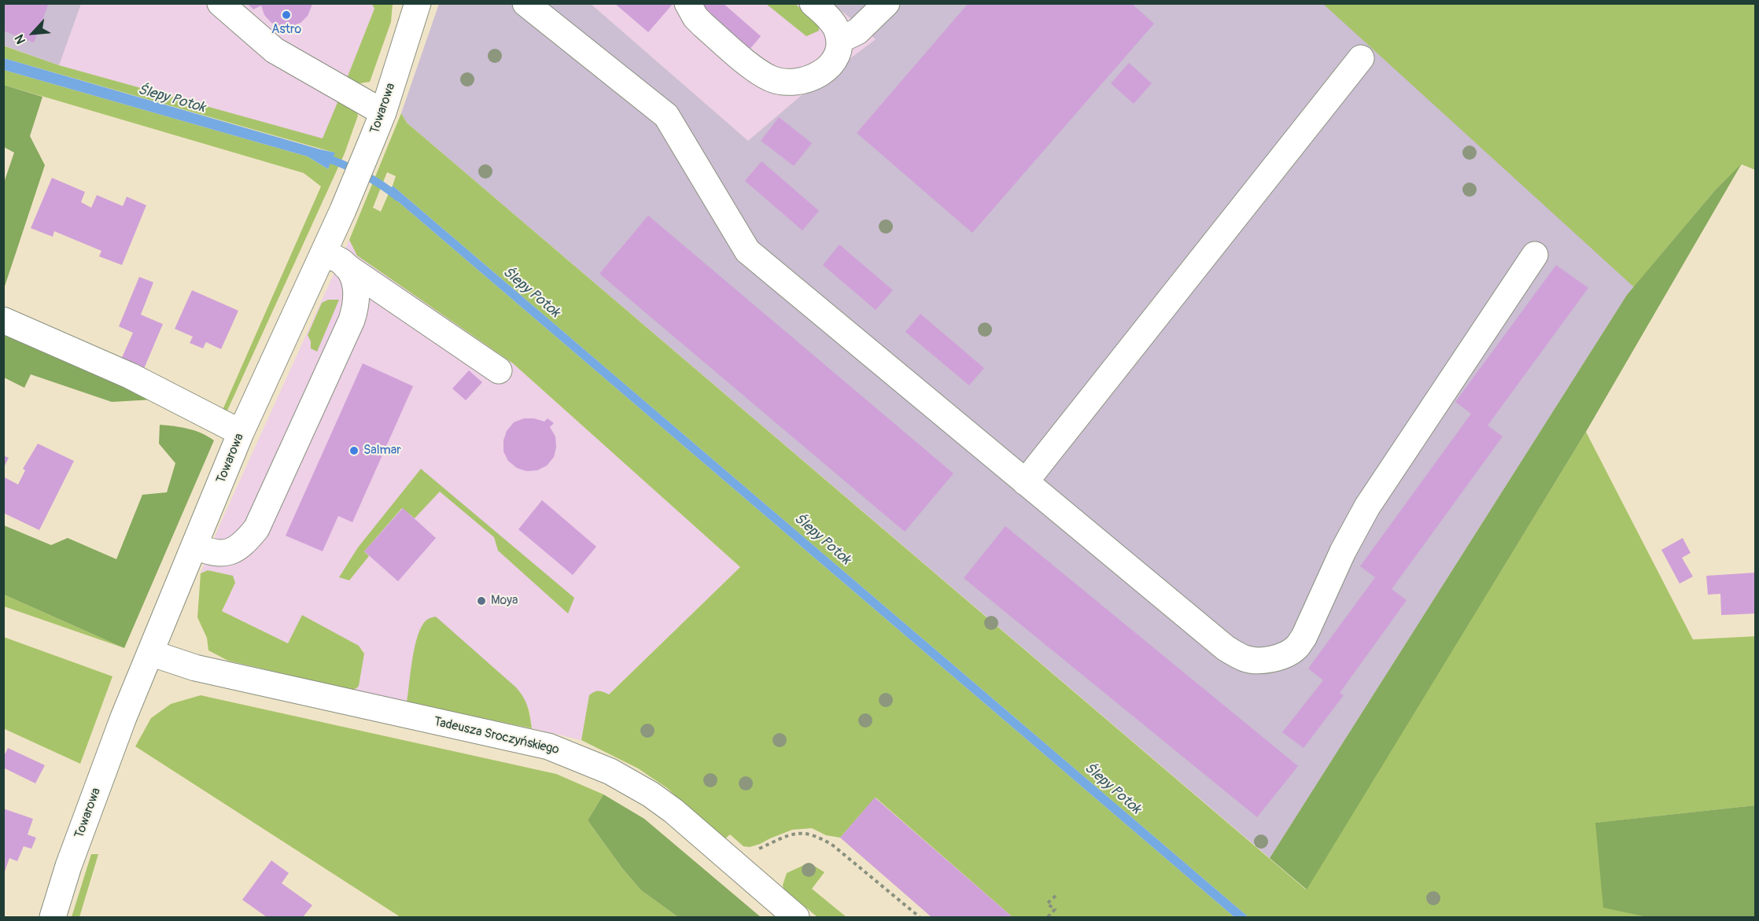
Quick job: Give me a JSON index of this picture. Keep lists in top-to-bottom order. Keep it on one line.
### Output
{"streets":{"street":["Towarowa","Tadeusza Sroczyńskiego"]},"crossings":[["Towarowa","Tadeusza Sroczyńskiego"]],"water":["Ślepy Potok"],"places":["Astro","Salmar","Moya"],"north":"bottom left"}
